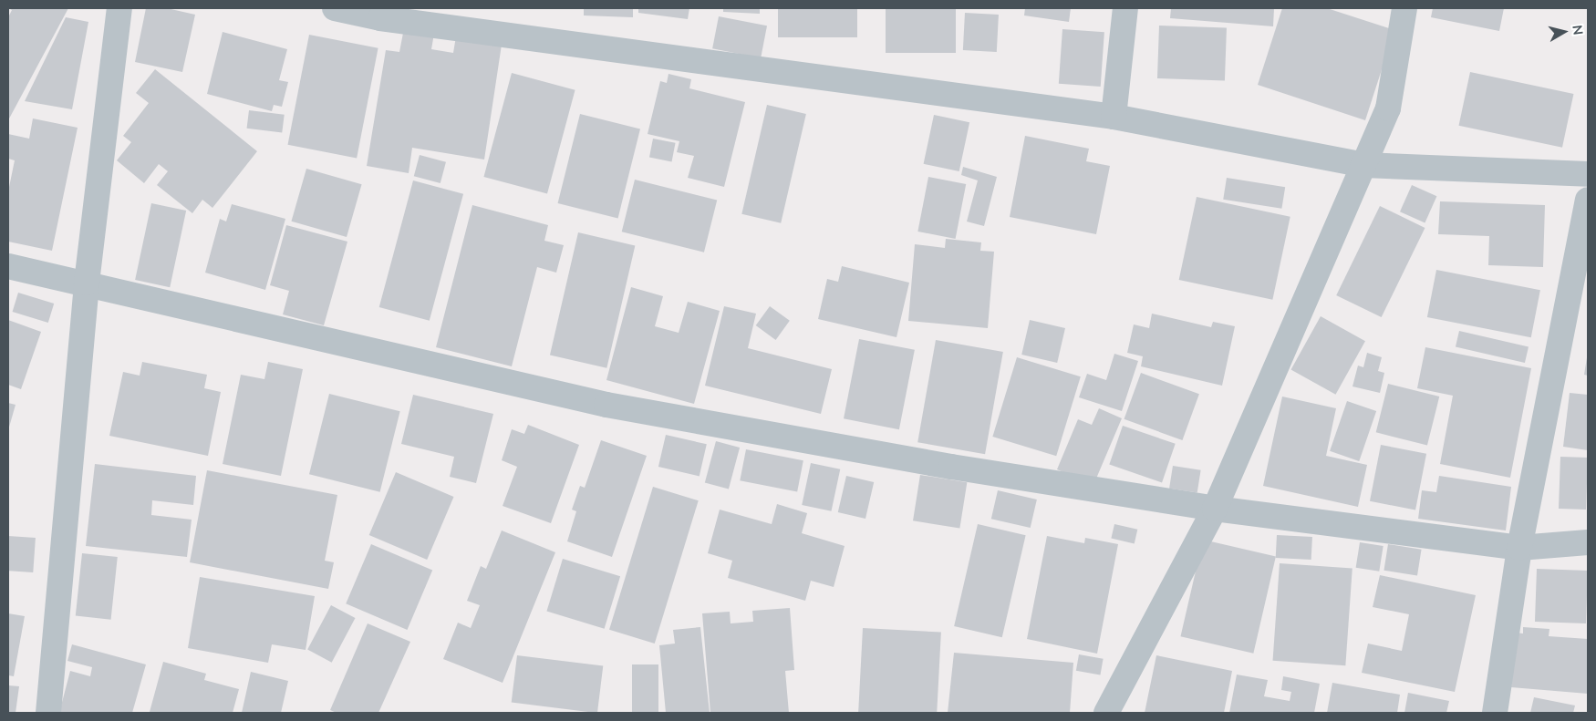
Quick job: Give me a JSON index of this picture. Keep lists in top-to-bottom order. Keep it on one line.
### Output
{"north":"right"}
